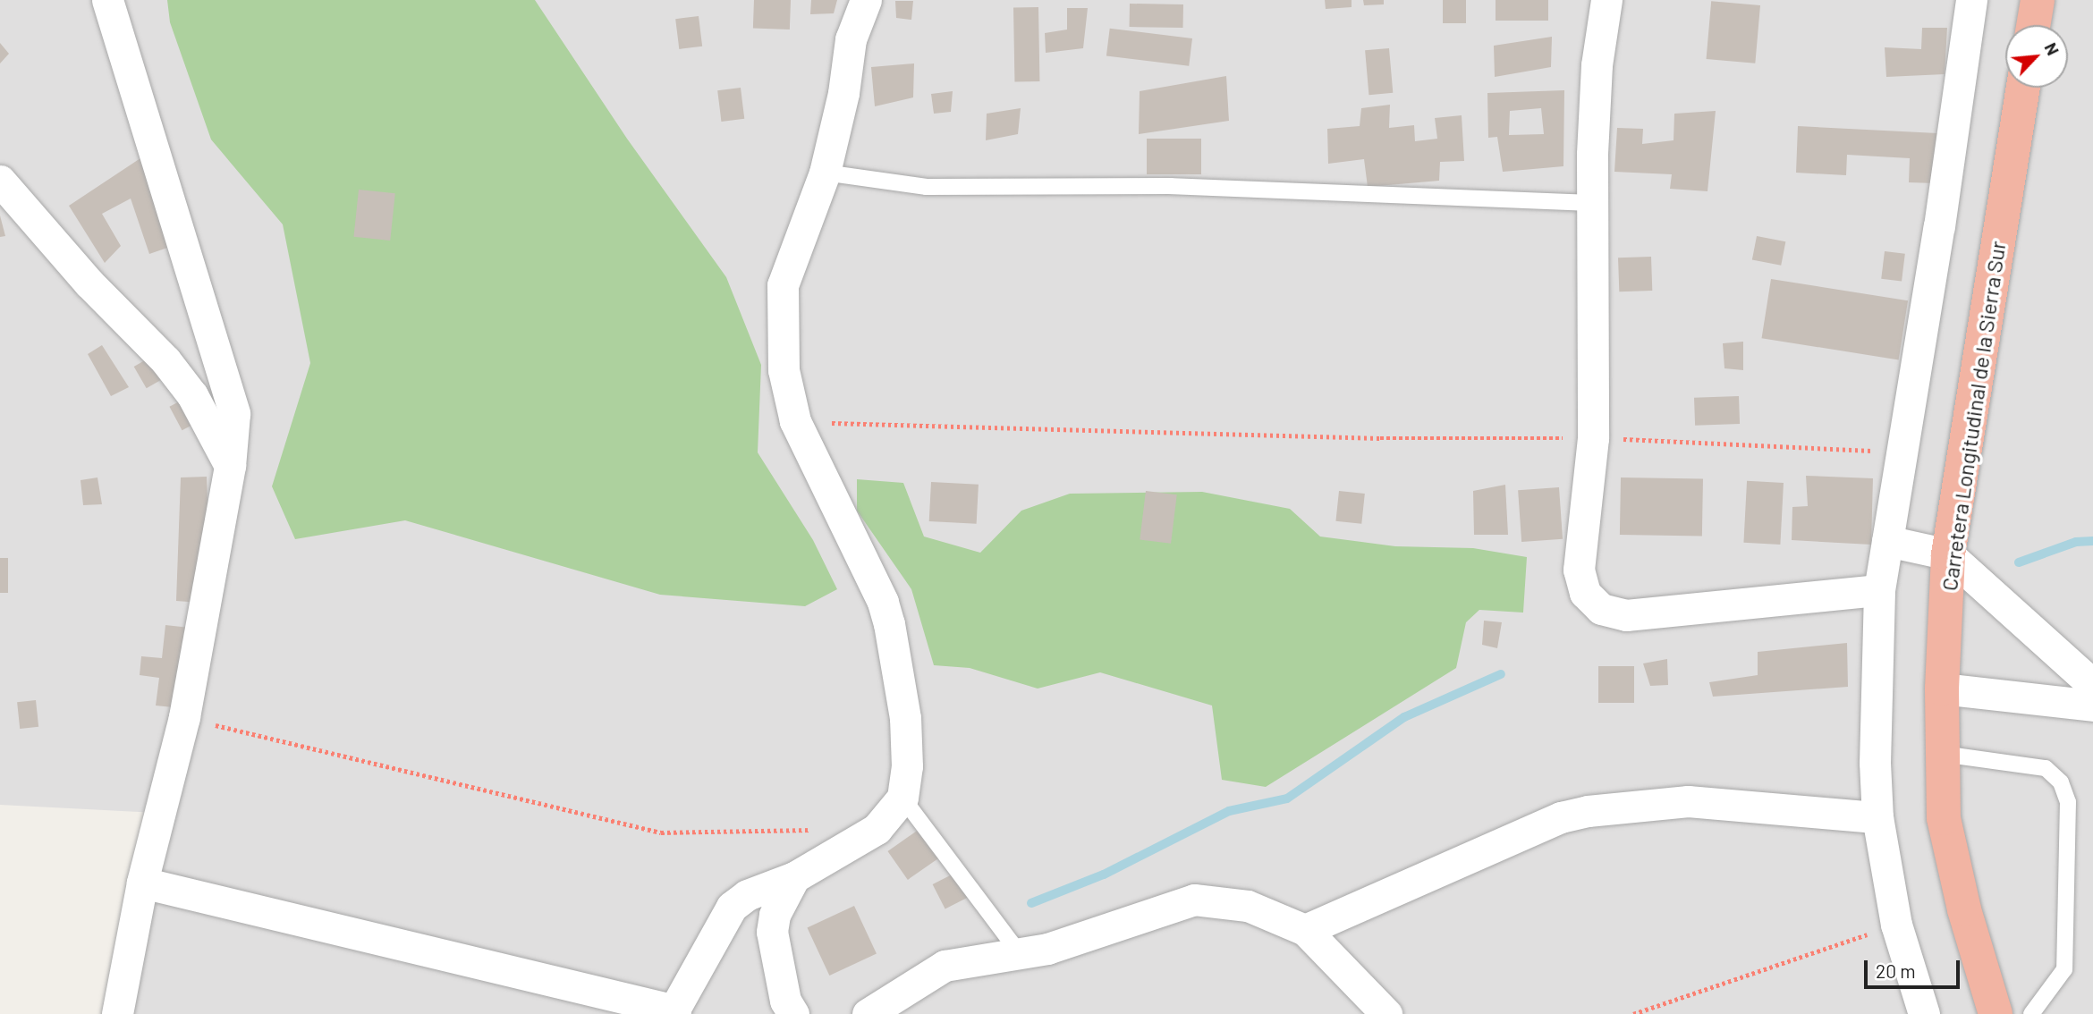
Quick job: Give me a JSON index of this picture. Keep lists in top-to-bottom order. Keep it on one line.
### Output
{"streets":{"highway":["Carretera Longitudinal de la Sierra Sur"]},"scale_bar":"20 m","north":"top right"}
